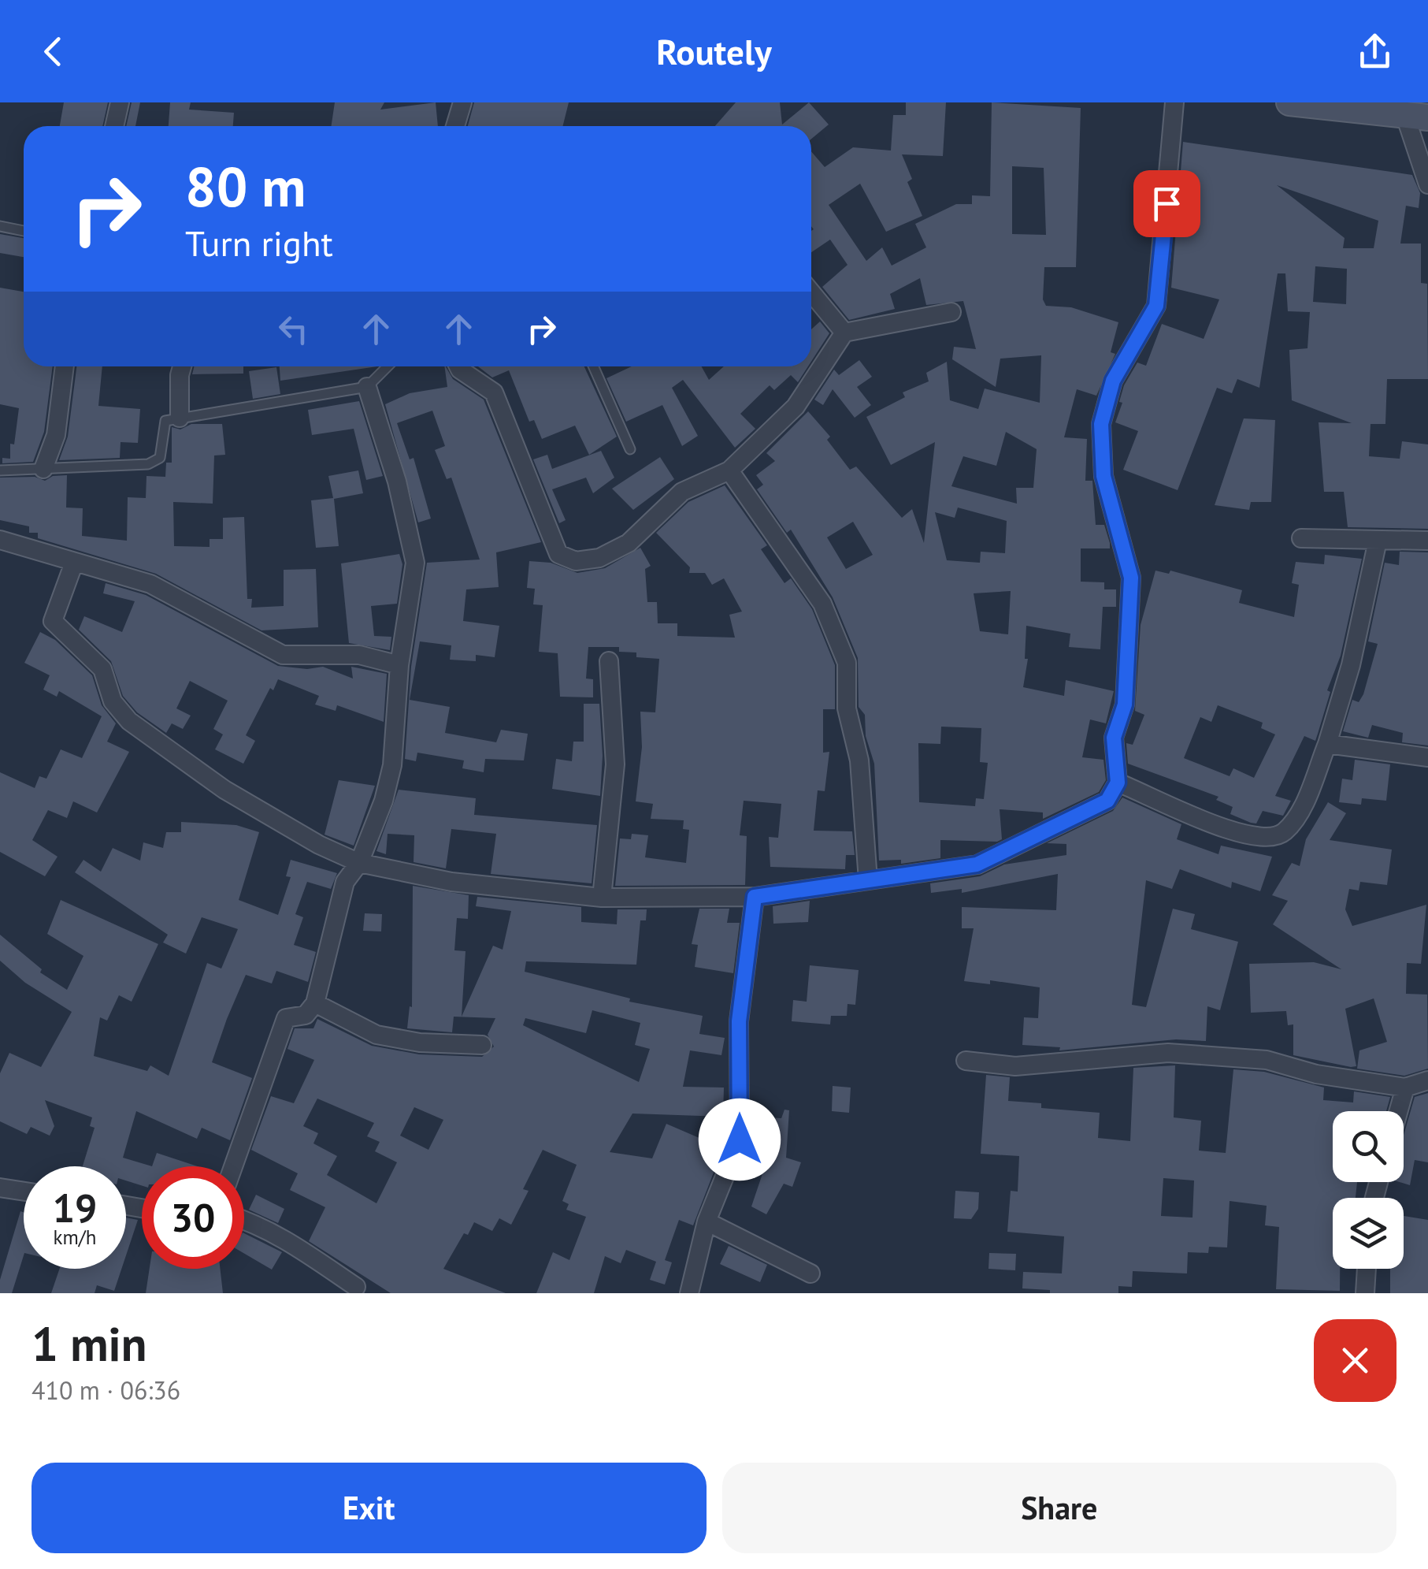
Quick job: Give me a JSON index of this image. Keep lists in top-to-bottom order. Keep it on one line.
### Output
{"page":{"header":"Routely","turn":["80 m","Turn right"],"speed":"19 km/h","limit":"30","heading":["1 min","410 m · 06:36"],"buttons":["Exit","Share"]}}
